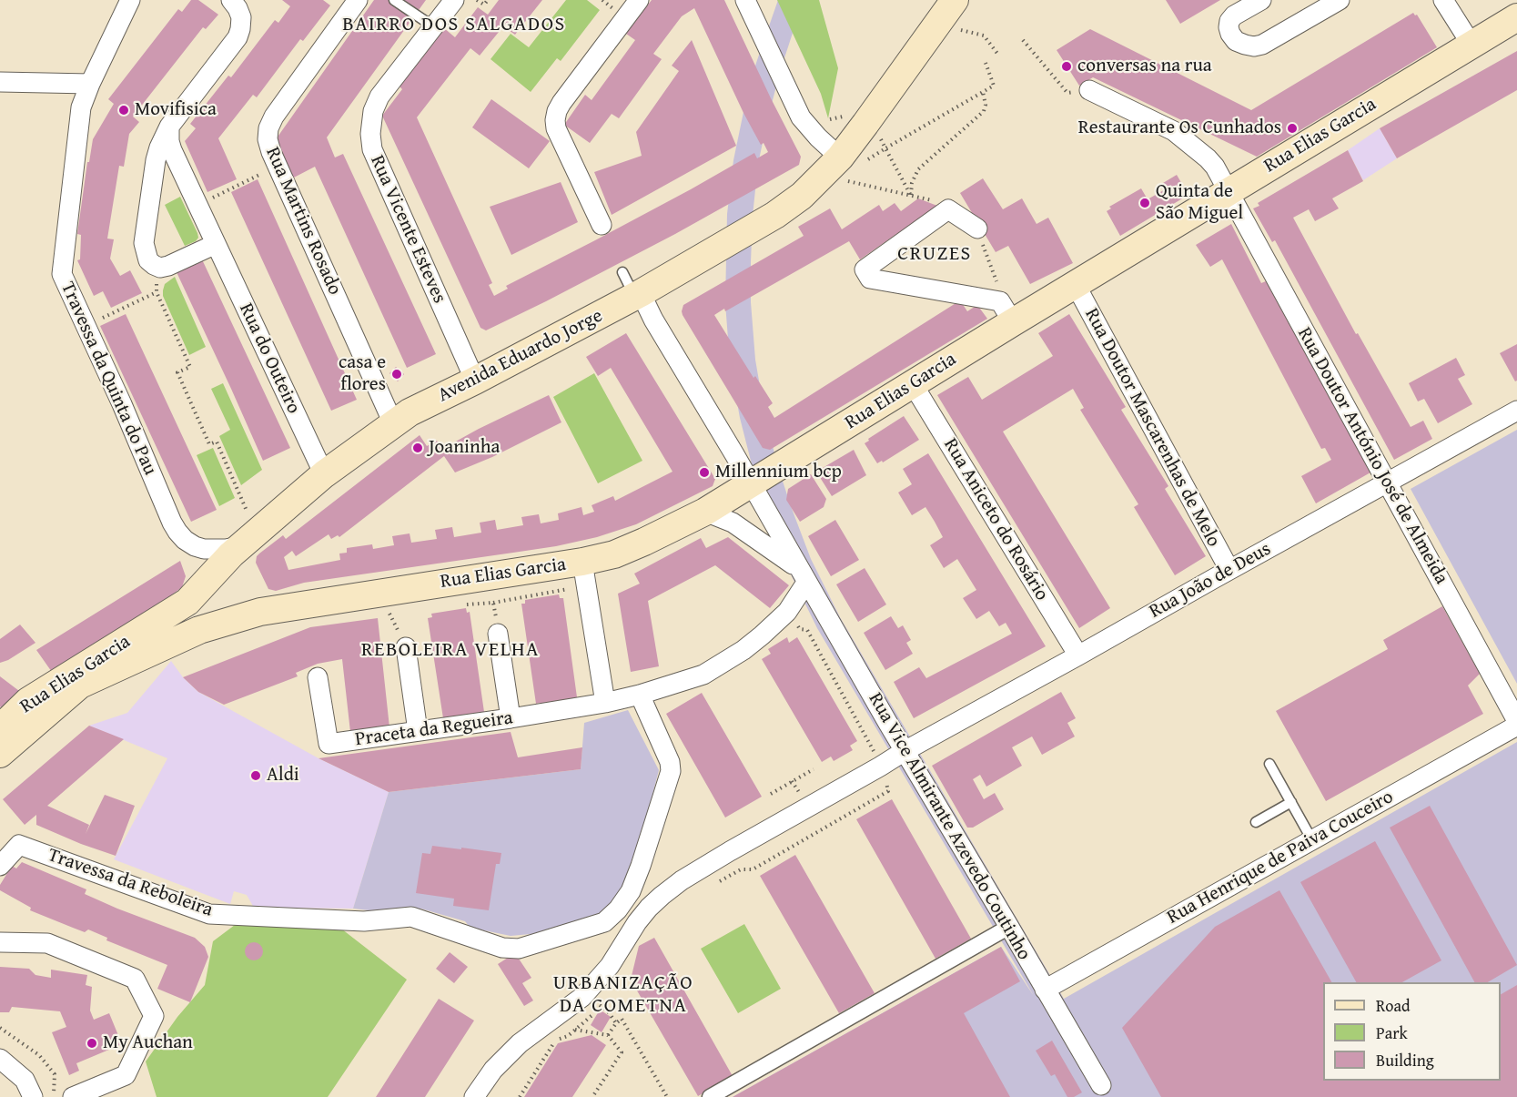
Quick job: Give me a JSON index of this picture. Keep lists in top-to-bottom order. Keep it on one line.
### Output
{"streets":{"main road":["Rua Elias Garcia","Avenida Eduardo Jorge"],"street":["Rua Martins Rosado","Rua Vicente Esteves","Rua do Outeiro","Travessa da Quinta do Pau","Rua Doutor Mascarenhas de Melo","Rua Doutor António José de Almeida","Rua Aniceto do Rosário","Rua João de Deus","Praceta da Regueira","Rua Vice Almirante Azevedo Coutinho","Rua Henrique de Paiva Couceiro","Travessa da Reboleira"]},"crossings":[["Rua Elias Garcia","Avenida Eduardo Jorge"],["Rua Elias Garcia","Rua Doutor Mascarenhas de Melo"],["Rua Elias Garcia","Rua Doutor António José de Almeida"],["Rua Elias Garcia","Rua Aniceto do Rosário"],["Rua Elias Garcia","Rua Vice Almirante Azevedo Coutinho"],["Rua Martins Rosado","Avenida Eduardo Jorge"],["Rua Vicente Esteves","Avenida Eduardo Jorge"],["Avenida Eduardo Jorge","Rua do Outeiro"],["Avenida Eduardo Jorge","Travessa da Quinta do Pau"],["Avenida Eduardo Jorge","Rua Vice Almirante Azevedo Coutinho"],["Rua Doutor Mascarenhas de Melo","Rua João de Deus"],["Rua Doutor António José de Almeida","Rua João de Deus"],["Rua Aniceto do Rosário","Rua João de Deus"],["Rua João de Deus","Rua Vice Almirante Azevedo Coutinho"],["Praceta da Regueira","Rua Vice Almirante Azevedo Coutinho"],["Praceta da Regueira","Travessa da Reboleira"],["Rua Vice Almirante Azevedo Coutinho","Rua Henrique de Paiva Couceiro"]],"districts":["BAIRRO DOS SALGADOS","CRUZES","REBOLEIRA VELHA","URBANIZAÇÃO DA COMETNA"],"places":["conversas na rua","Movifisica","Restaurante Os Cunhados","Quinta de São Miguel","casa e flores","Joaninha","Millennium bcp","Aldi","My Auchan"],"legend":["Road","Park","Building"]}
